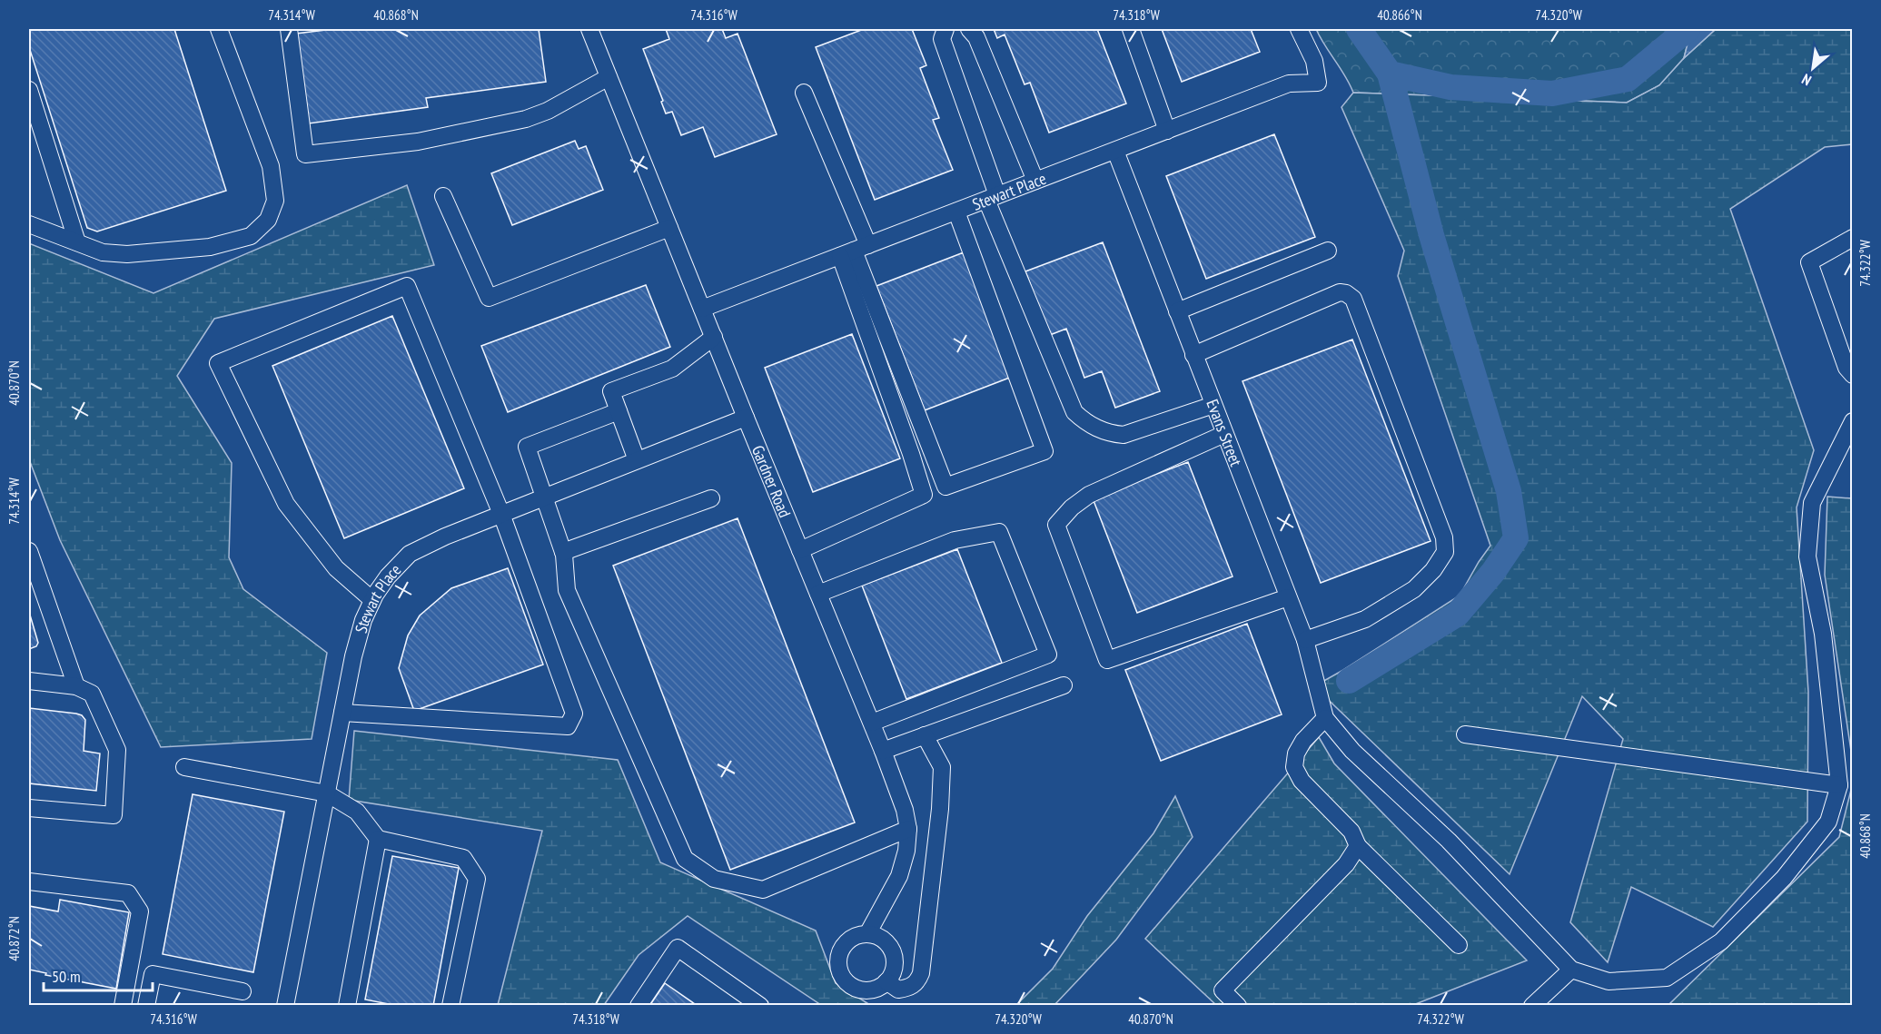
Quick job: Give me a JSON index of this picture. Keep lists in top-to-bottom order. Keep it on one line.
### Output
{"streets":{"street":["Stewart Place","Evans Street","Gardner Road"]},"crossings":[["Stewart Place","Evans Street"],["Stewart Place","Gardner Road"]],"scale_bar":"50 m","north":"bottom left","coordinates":["74.314°W","40.868°N","74.316°W","74.318°W","40.866°N","74.320°W","74.322°W","40.870°N","40.872°N"]}
